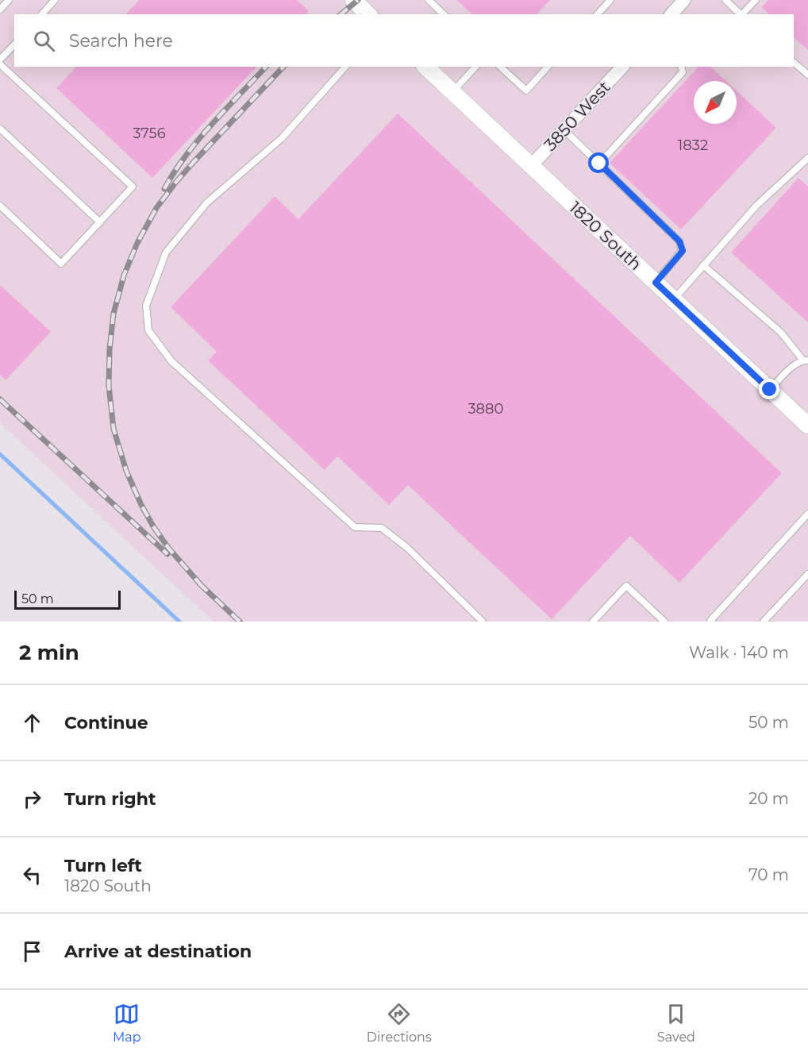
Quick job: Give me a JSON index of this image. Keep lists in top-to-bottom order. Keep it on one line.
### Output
{"streets":{"street":["3850 West","1820 South"]},"crossings":[["3850 West","1820 South"]],"house_numbers":["3756","1832","3880"],"scale_bar":"50 m","north":"bottom left","page":{"search":"Search here","scale":"50 m","heading":["2 min","Walk · 140 m"],"list":[["Continue","50 m"],["Turn right","20 m"],["Turn left","1820 South","70 m"],"Arrive at destination"],"nav":["Map","Directions","Saved"]}}
